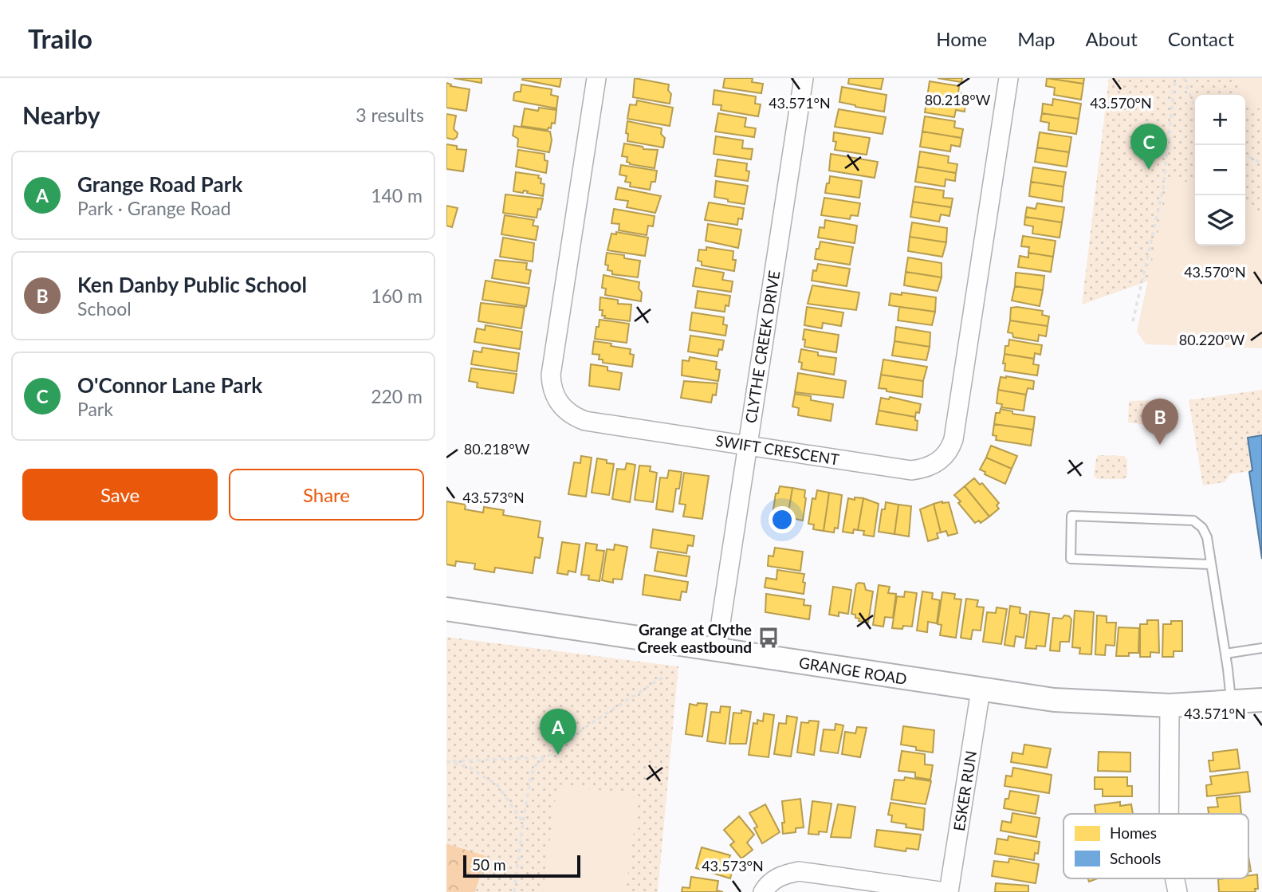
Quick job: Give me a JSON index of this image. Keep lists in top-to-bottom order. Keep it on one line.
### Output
{"streets":{"street":["CLYTHE CREEK DRIVE","SWIFT CRESCENT","GRANGE ROAD","ESKER RUN"]},"crossings":[["CLYTHE CREEK DRIVE","SWIFT CRESCENT"],["CLYTHE CREEK DRIVE","GRANGE ROAD"],["GRANGE ROAD","ESKER RUN"]],"places":{"bus stop":["Grange at Clythe Creek eastbound"]},"legend":["Homes","Schools"],"scale_bar":"50 m","page":{"header":"Trailo","nav":["Home","Map","About","Contact"],"heading":["Nearby","3 results"],"map_buttons":["+","−"],"pins":["C","B","A"],"list":[{"mark":"A","name":"Grange Road Park","note":"Park · Grange Road","value":"140 m"},{"mark":"B","name":"Ken Danby Public School","note":"School","value":"160 m"},{"mark":"C","name":"O'Connor Lane Park","note":"Park","value":"220 m"}],"buttons":["Save","Share"],"scale":"50 m"},"coordinates":["80.218°W","43.571°N","43.570°N","80.220°W","43.573°N"]}
